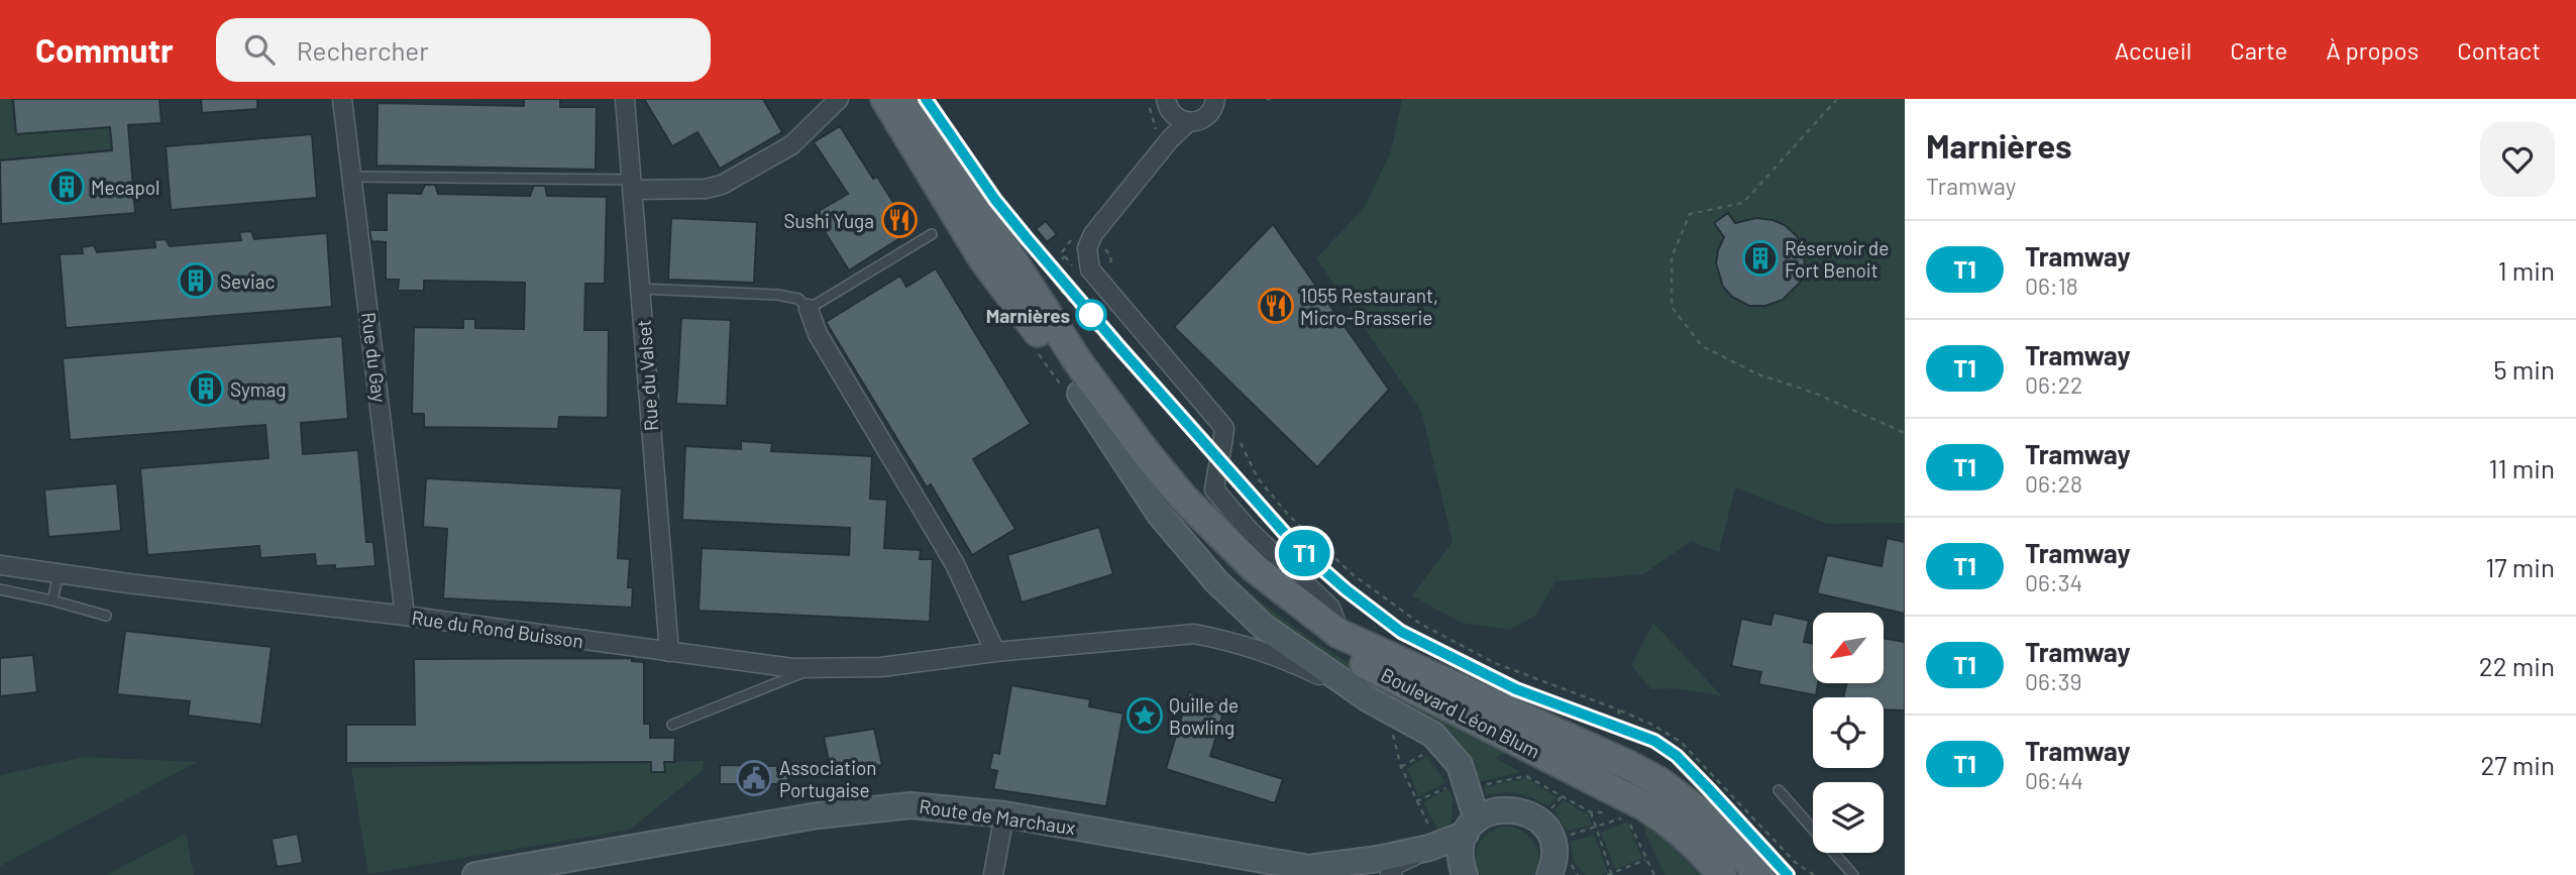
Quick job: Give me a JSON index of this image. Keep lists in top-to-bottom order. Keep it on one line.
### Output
{"streets":{"main road":["Boulevard Léon Blum","Route de Marchaux"],"street":["Rue du Gay","Rue du Valset","Rue du Rond Buisson"]},"crossings":[["Rue du Gay","Rue du Rond Buisson"],["Rue du Valset","Rue du Rond Buisson"]],"places":{"building":["Mecapol","Réservoir de Fort Benoit","Seviac","Symag"],"restaurant":["Sushi Yuga","1055 Restaurant, Micro-Brasserie"],"other":["Marnières"],"place":["Quille de Bowling"],"public building":["Association Portugaise"]},"lines":["tram line T1"],"north":"bottom left","page":{"header":"Commutr","search":"Rechercher","nav":["Accueil","Carte","À propos","Contact"],"on_map":"T1","heading":["Marnières","Tramway"],"list":[{"mark":"T1","name":"Tramway","note":"06:18","value":"1 min"},{"mark":"T1","name":"Tramway","note":"06:22","value":"5 min"},{"mark":"T1","name":"Tramway","note":"06:28","value":"11 min"},{"mark":"T1","name":"Tramway","note":"06:34","value":"17 min"},{"mark":"T1","name":"Tramway","note":"06:39","value":"22 min"},{"mark":"T1","name":"Tramway","note":"06:44","value":"27 min"}]}}
